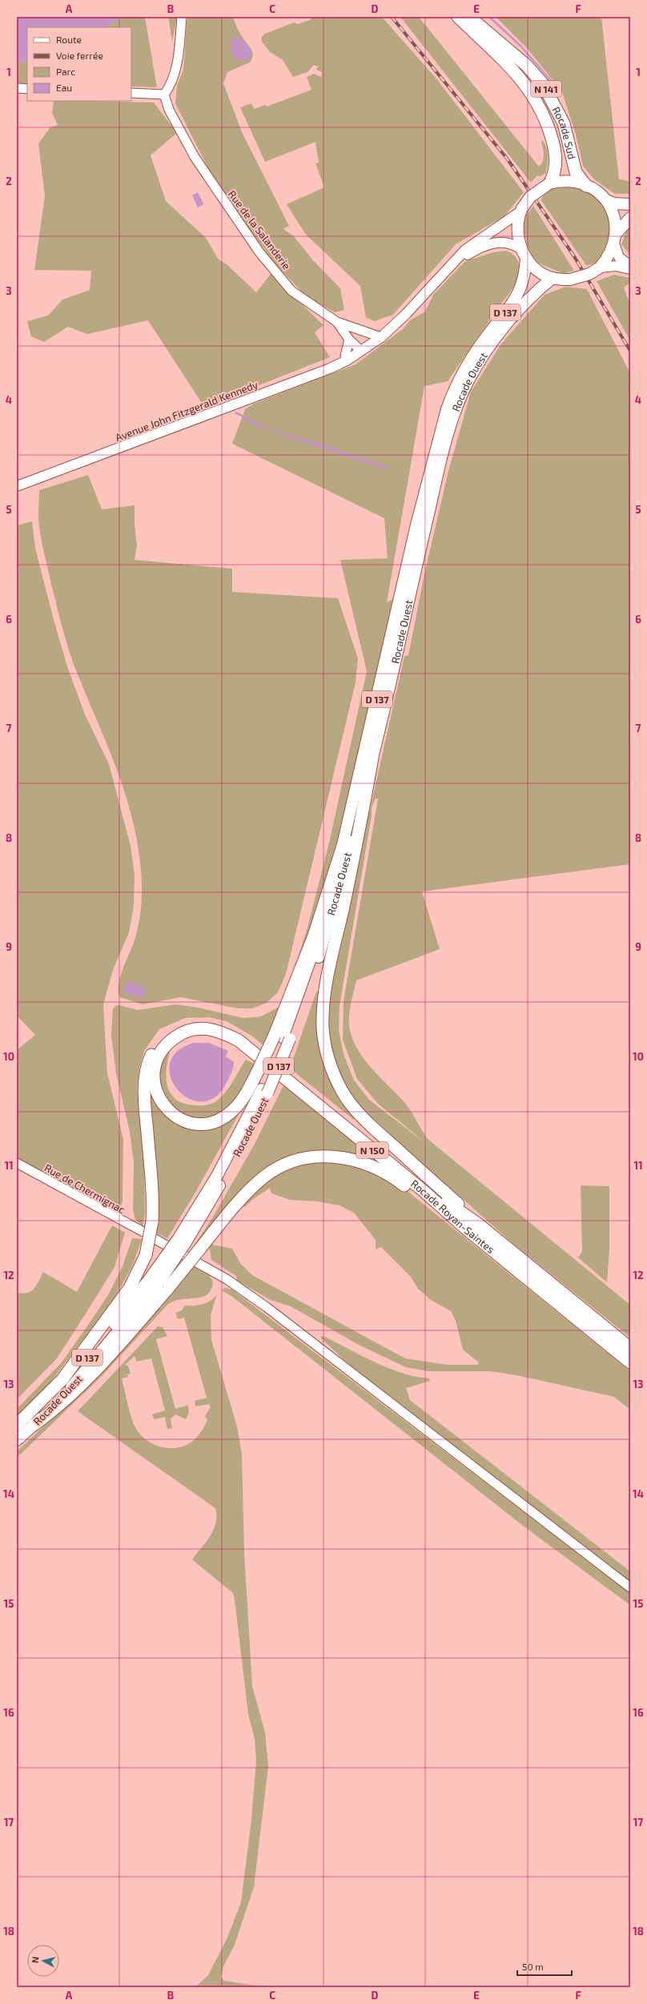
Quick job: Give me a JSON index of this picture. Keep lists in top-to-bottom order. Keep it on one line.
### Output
{"streets":{"highway":["N 141","Rocade Sud","N 150","Rocade Royan-Saintes"],"main road":["D 137","Rocade Ouest","Avenue John Fitzgerald Kennedy"],"street":["Rue de la Salanderie","Rue de Chermignac"]},"crossings":[["Rocade Sud","Rocade Ouest"],["Rocade Sud","Avenue John Fitzgerald Kennedy"],["Rue de la Salanderie","Avenue John Fitzgerald Kennedy"],["Rocade Ouest","Avenue John Fitzgerald Kennedy"],["Rocade Ouest","Rocade Royan-Saintes"]],"legend":["Route","Voie ferrée","Parc","Eau"],"scale_bar":"50 m","north":"left","grid":{"columns":["A","B","C","D","E","F"],"rows":["1","2","3","4","5","6","7","8","9","10","11","12","13","14","15","16","17","18"]}}
